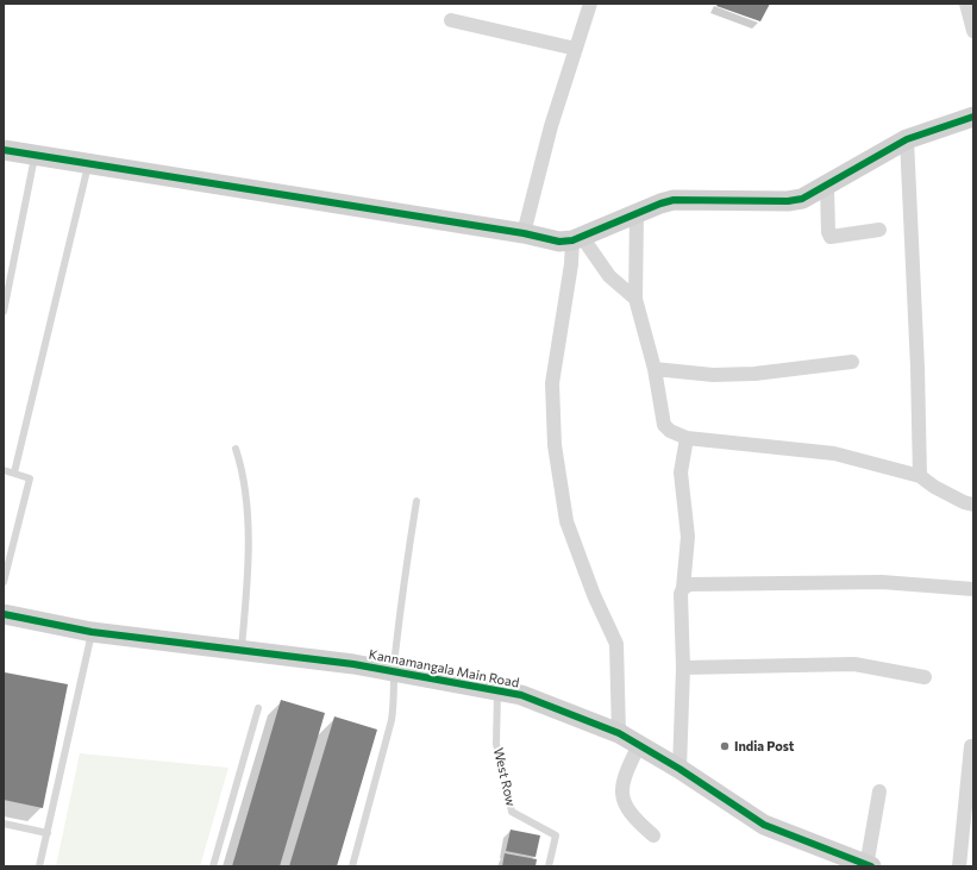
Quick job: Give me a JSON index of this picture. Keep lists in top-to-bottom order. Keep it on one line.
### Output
{"streets":{"street":["Kannamangala Main Road"],"lane":["West Row"]},"crossings":[["Kannamangala Main Road","West Row"]],"places":["India Post"]}
